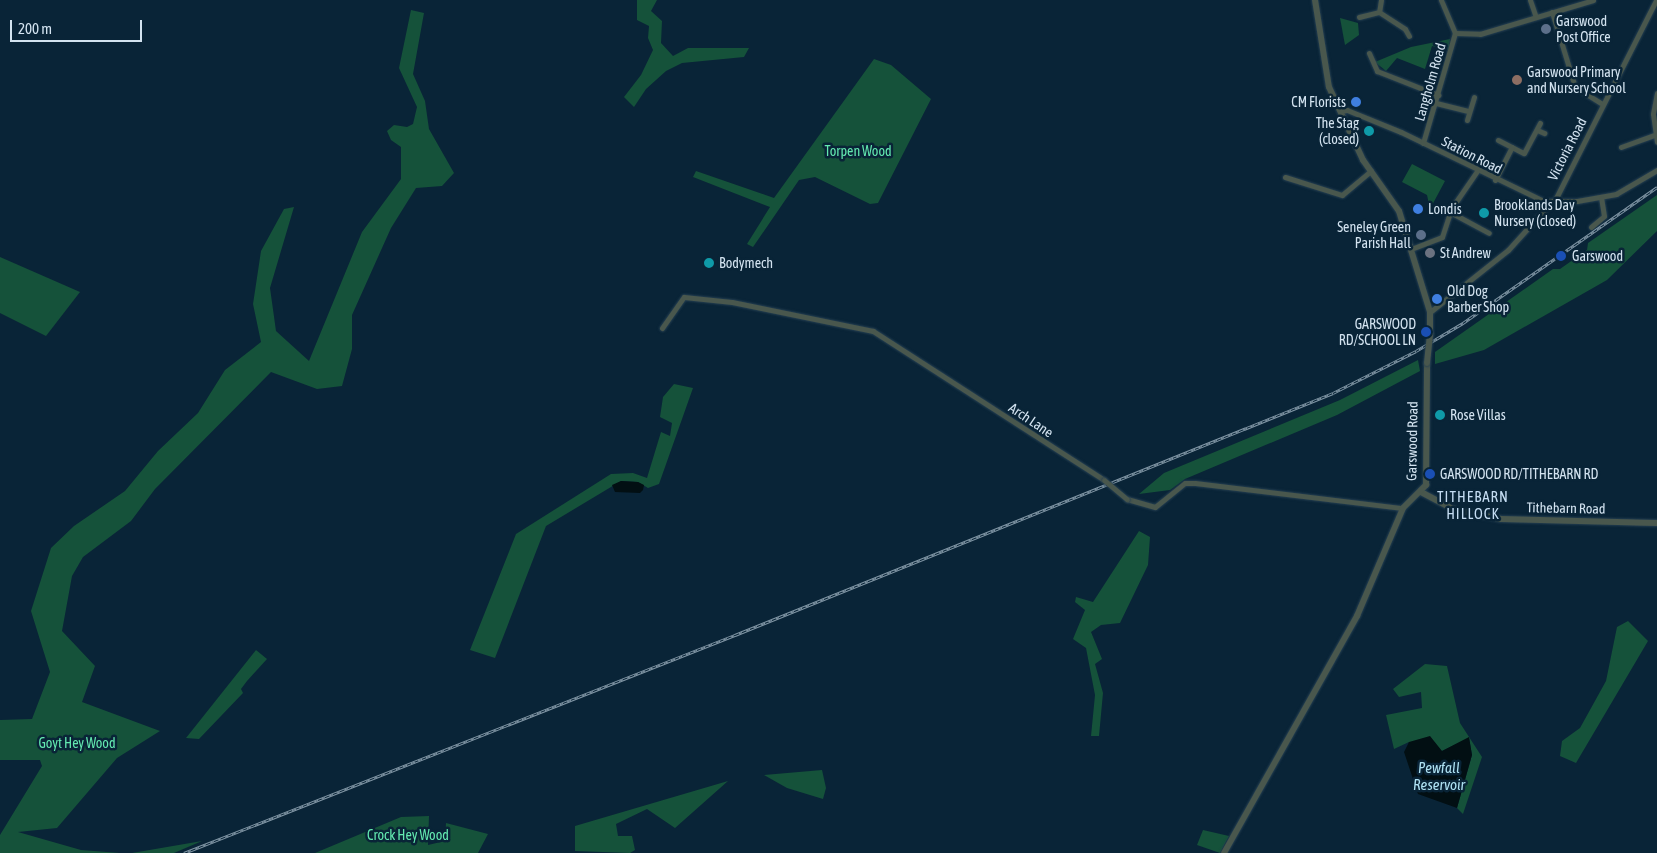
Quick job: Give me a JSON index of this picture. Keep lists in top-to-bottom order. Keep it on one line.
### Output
{"streets":{"street":["Langholm Road","Victoria Road","Station Road","Arch Lane","Garswood Road","Tithebarn Road"]},"crossings":[["Langholm Road","Station Road"],["Victoria Road","Station Road"],["Victoria Road","Garswood Road"],["Station Road","Garswood Road"],["Arch Lane","Garswood Road"],["Garswood Road","Tithebarn Road"]],"districts":["TITHEBARN HILLOCK"],"water":["Pewfall Reservoir"],"parks":["Torpen Wood","Goyt Hey Wood","Crock Hey Wood"],"places":["Garswood Post Office","Garswood Primary and Nursery School","CM Florists","The Stag (closed)","Londis","Brooklands Day Nursery (closed)","Seneley Green Parish Hall","St Andrew","Garswood","Bodymech","Old Dog Barber Shop","GARSWOOD RD/SCHOOL LN","Rose Villas","GARSWOOD RD/TITHEBARN RD"],"scale_bar":"200 m"}
